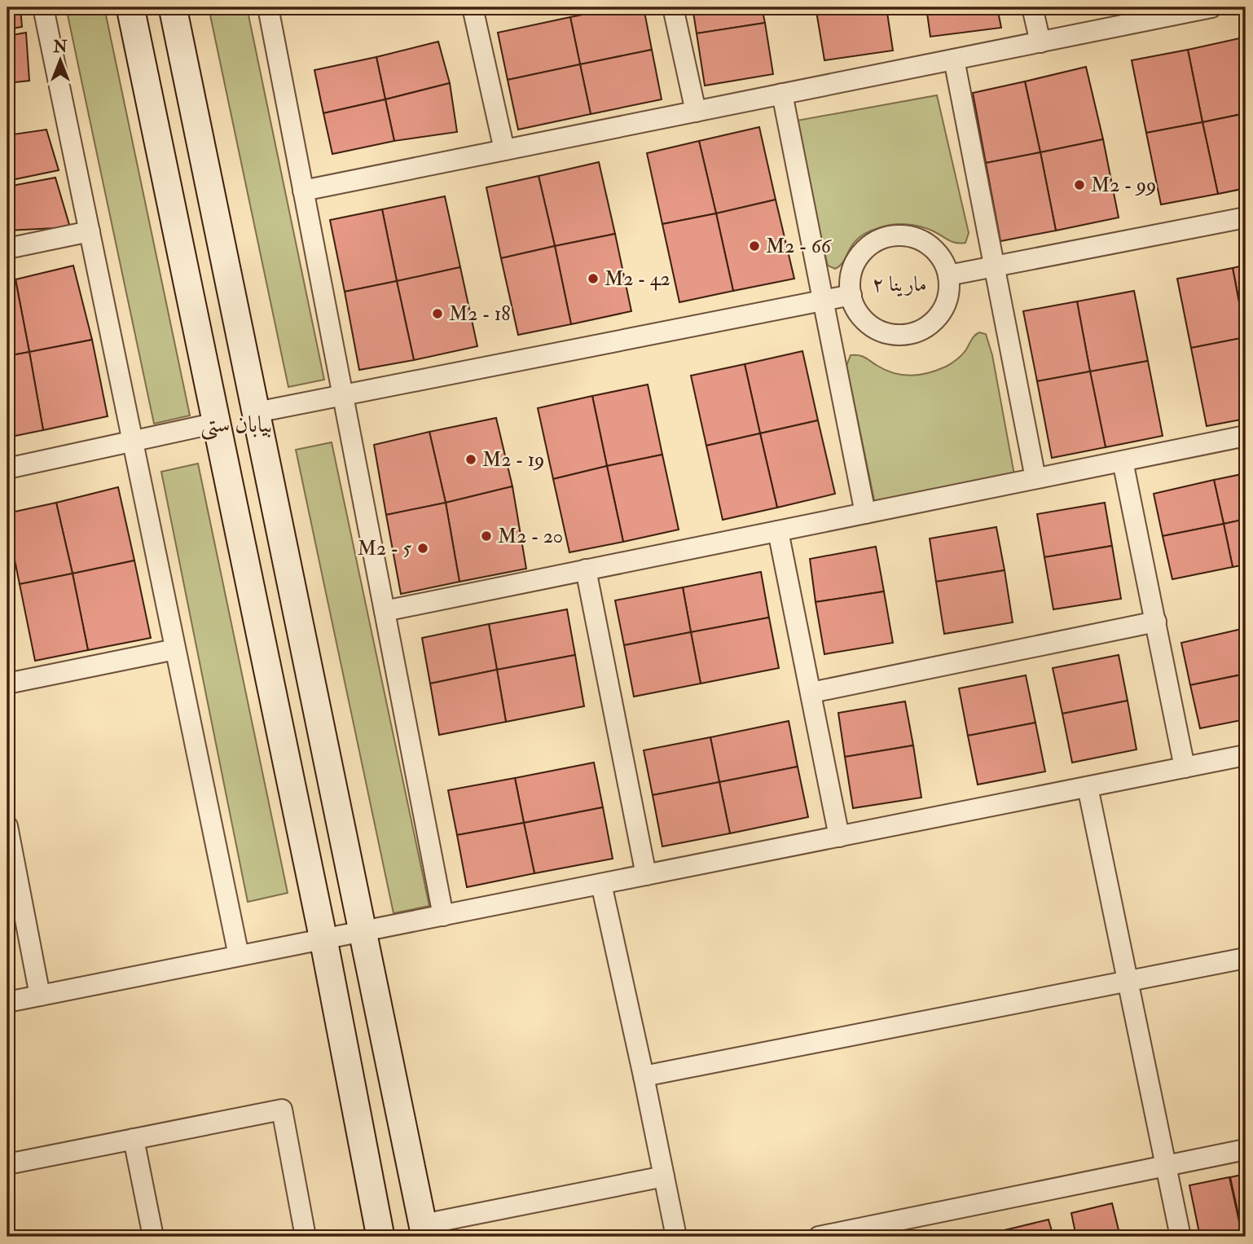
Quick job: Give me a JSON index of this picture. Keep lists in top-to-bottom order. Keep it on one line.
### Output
{"districts":["مارینا ٢","بیابان ستی"],"places":["M2 - 99","M2 - 66","M2 - 42","M2 - 18","M2 - 19","M2 - 20","M2 - 5"],"north":"top"}
